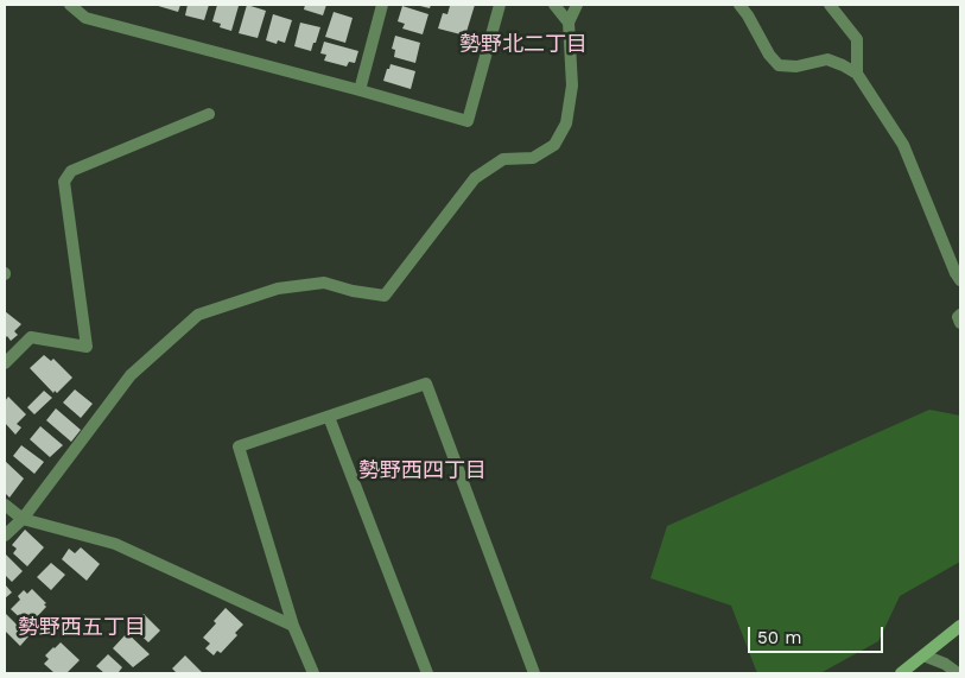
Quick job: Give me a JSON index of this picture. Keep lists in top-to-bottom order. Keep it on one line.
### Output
{"districts":["勢野北二丁目","勢野西四丁目","勢野西五丁目"],"scale_bar":"50 m"}
